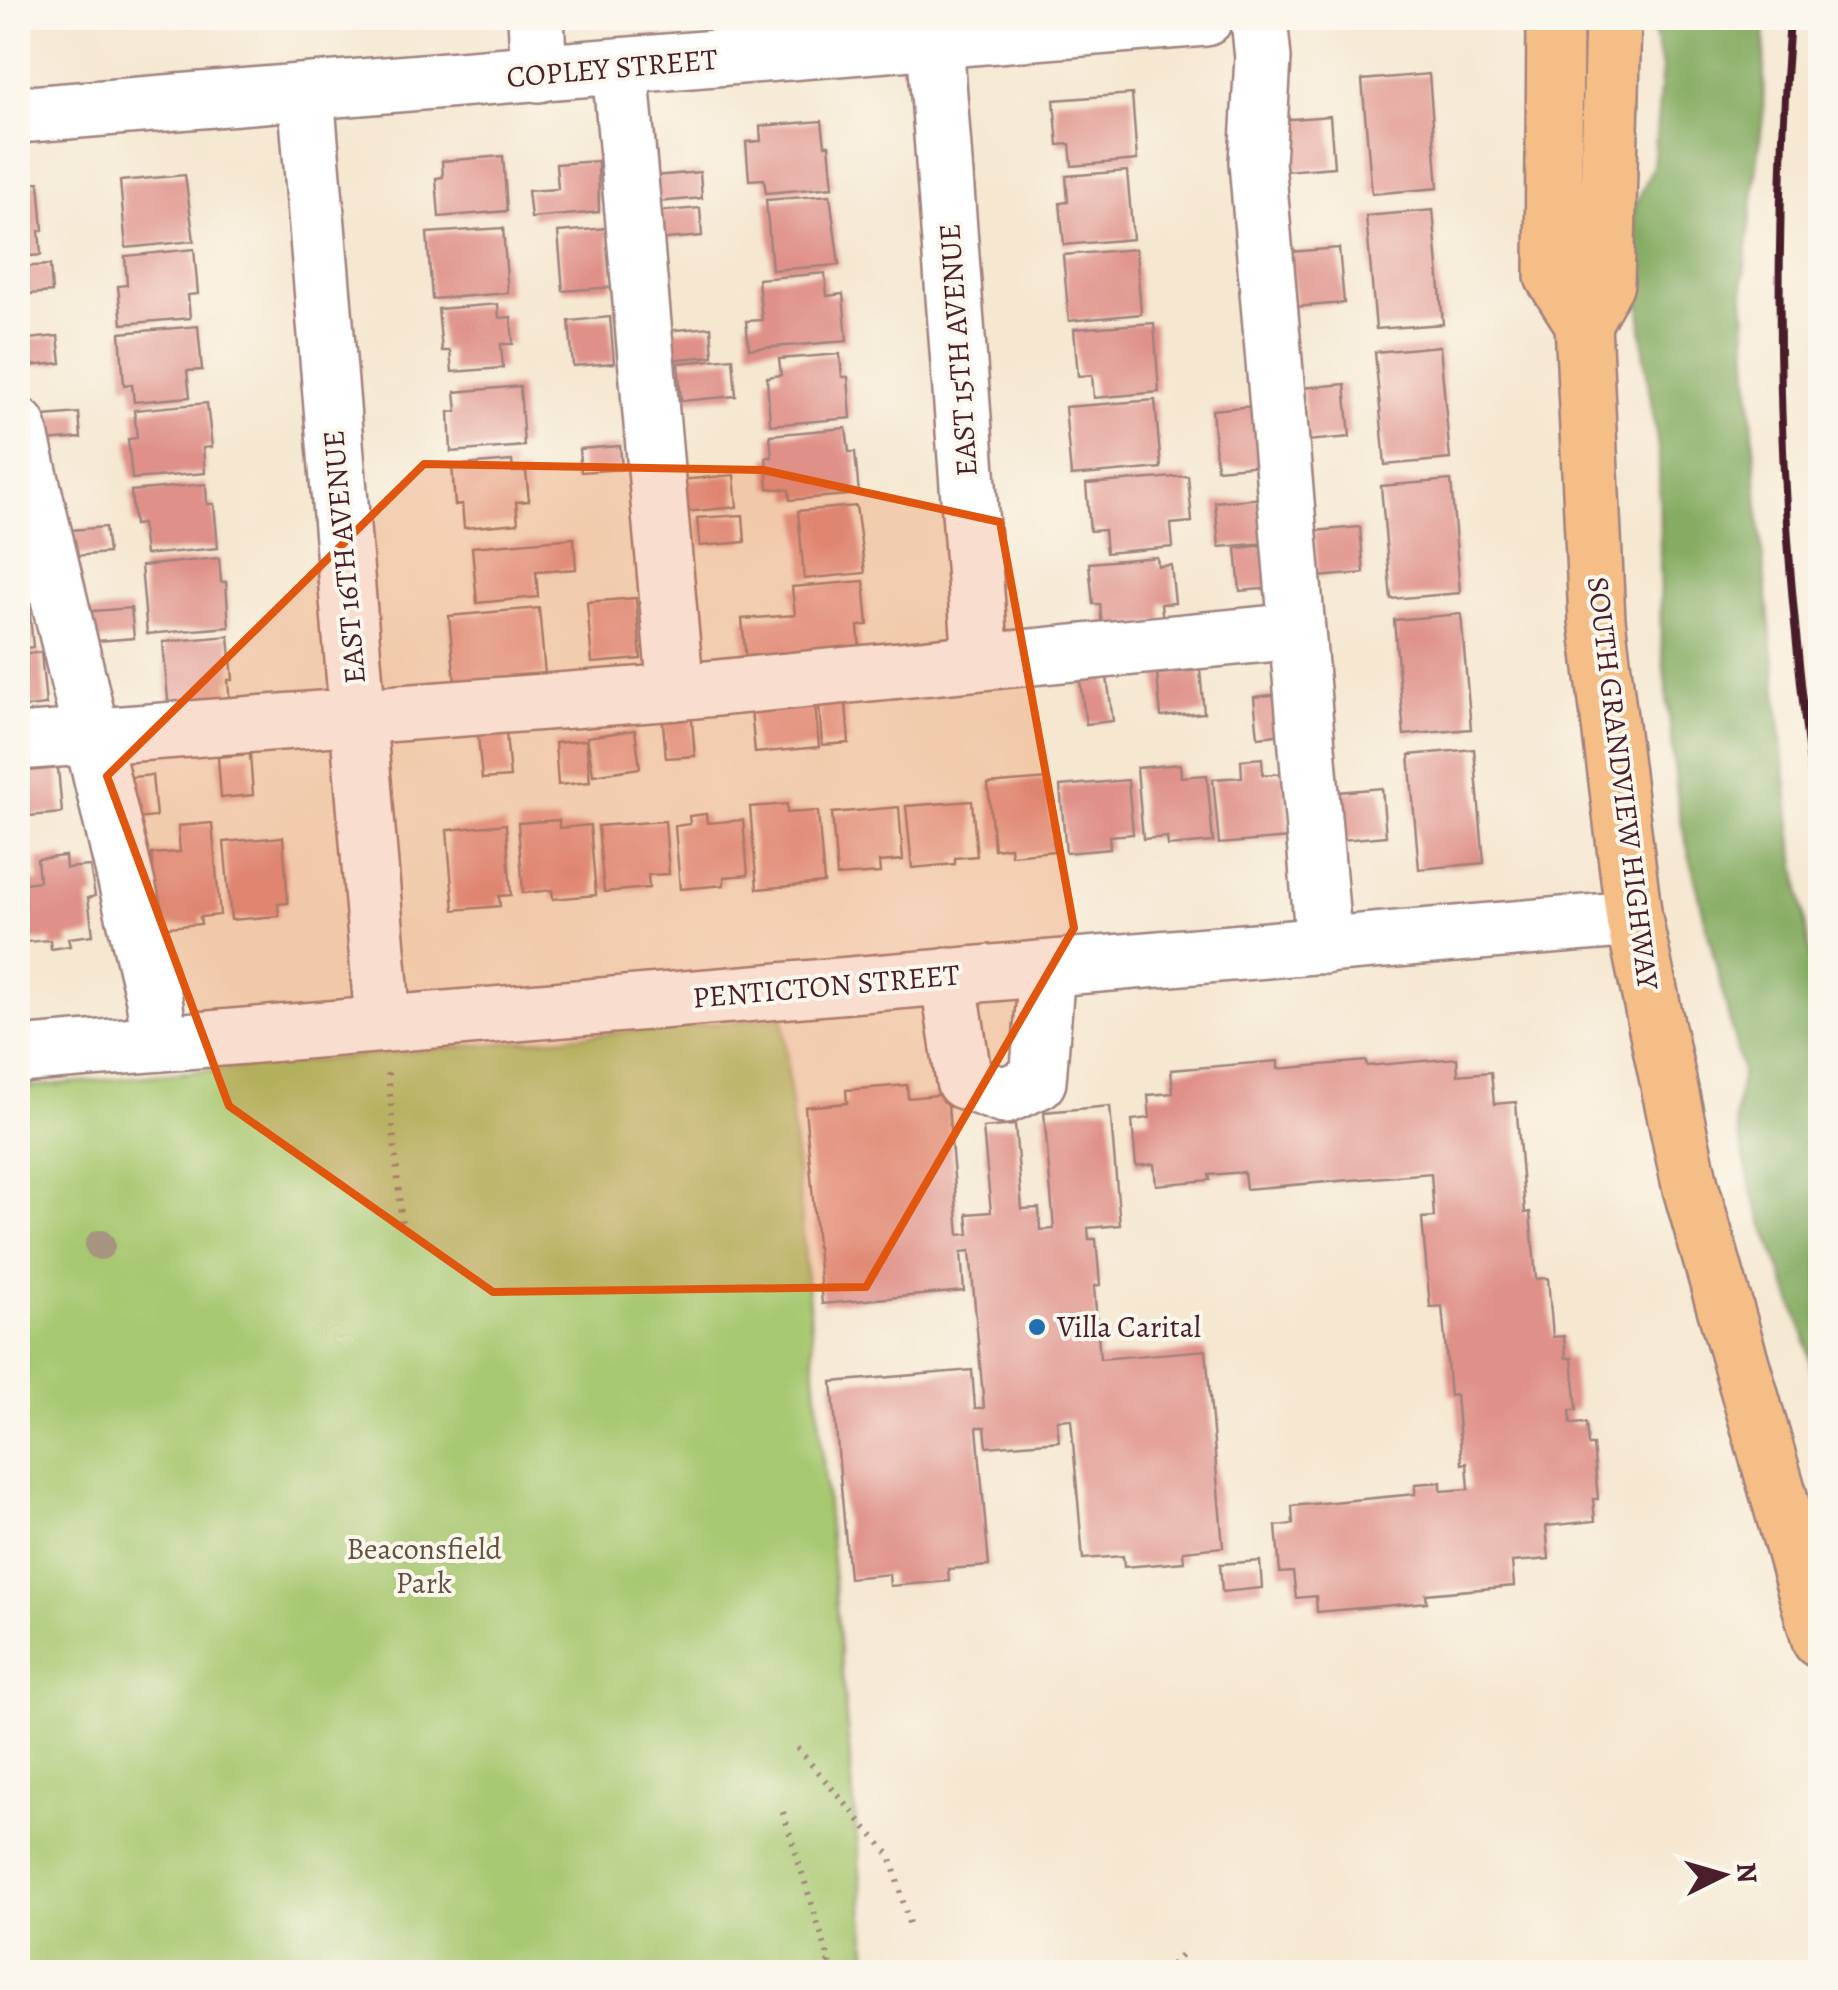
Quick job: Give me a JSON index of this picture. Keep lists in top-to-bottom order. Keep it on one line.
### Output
{"streets":{"main road":["SOUTH GRANDVIEW HIGHWAY"],"street":["COPLEY STREET","EAST 15TH AVENUE","EAST 16TH AVENUE","PENTICTON STREET"]},"crossings":[["COPLEY STREET","EAST 15TH AVENUE"],["COPLEY STREET","EAST 16TH AVENUE"],["EAST 16TH AVENUE","PENTICTON STREET"],["SOUTH GRANDVIEW HIGHWAY","PENTICTON STREET"]],"parks":["Beaconsfield Park"],"places":["Villa Carital"],"north":"right"}
